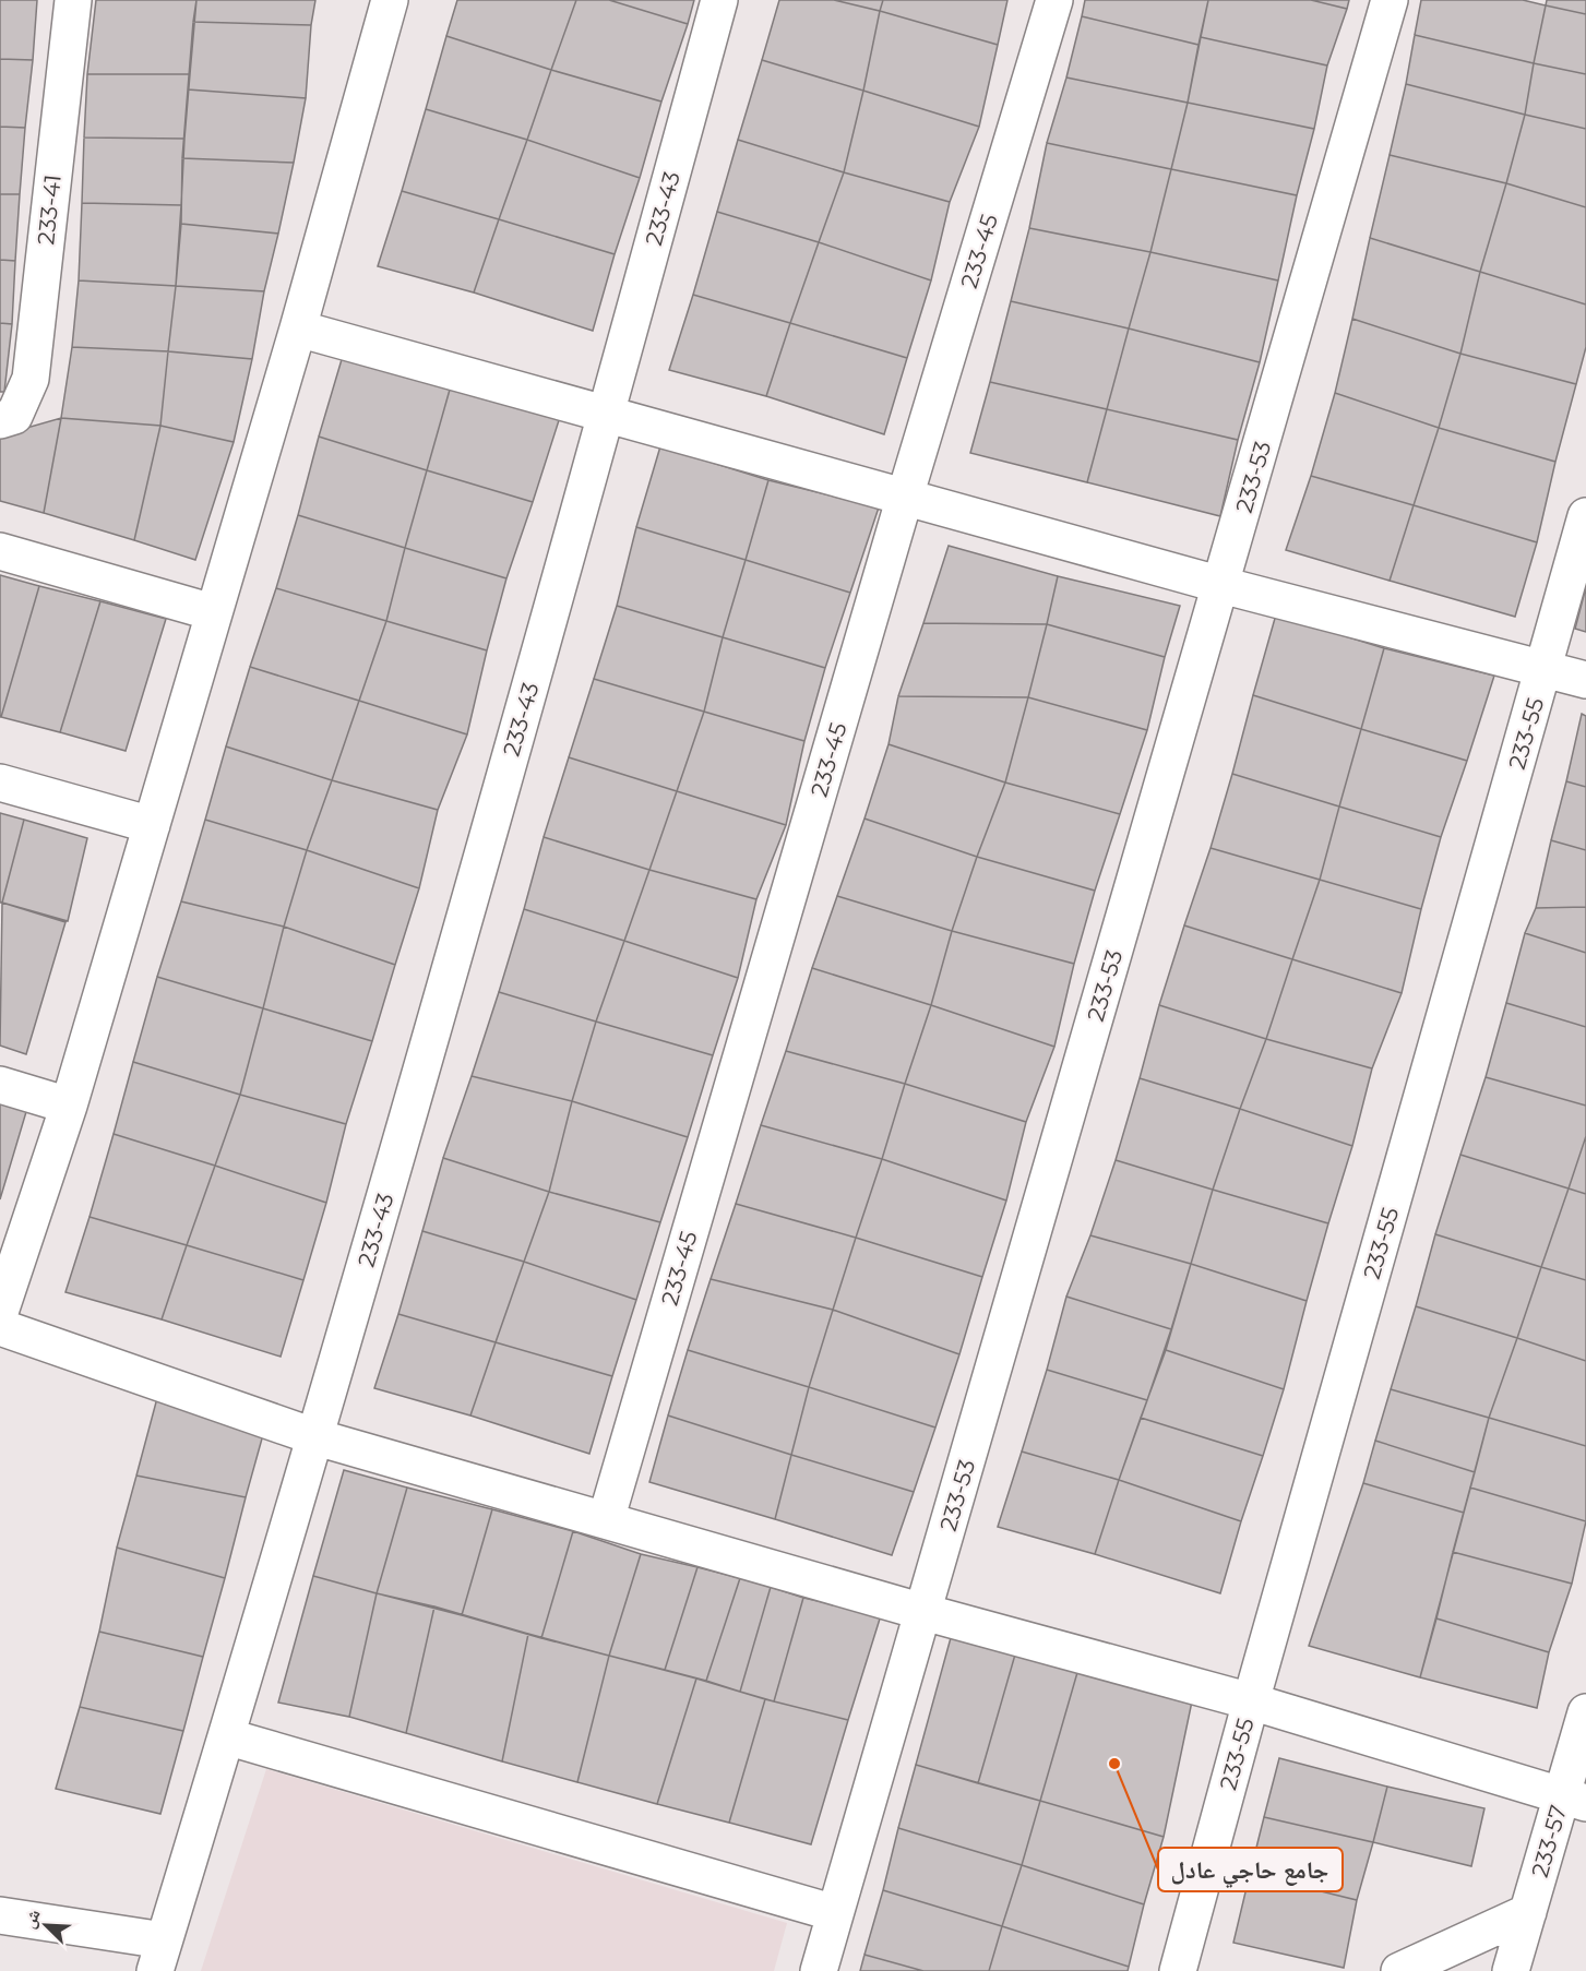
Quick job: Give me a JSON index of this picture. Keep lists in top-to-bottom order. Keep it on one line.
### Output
{"streets":{"street":["233-43","233-41","233-45","233-53","233-55","233-57"]},"places":["جامع حاجي عادل"],"north":"top left"}
